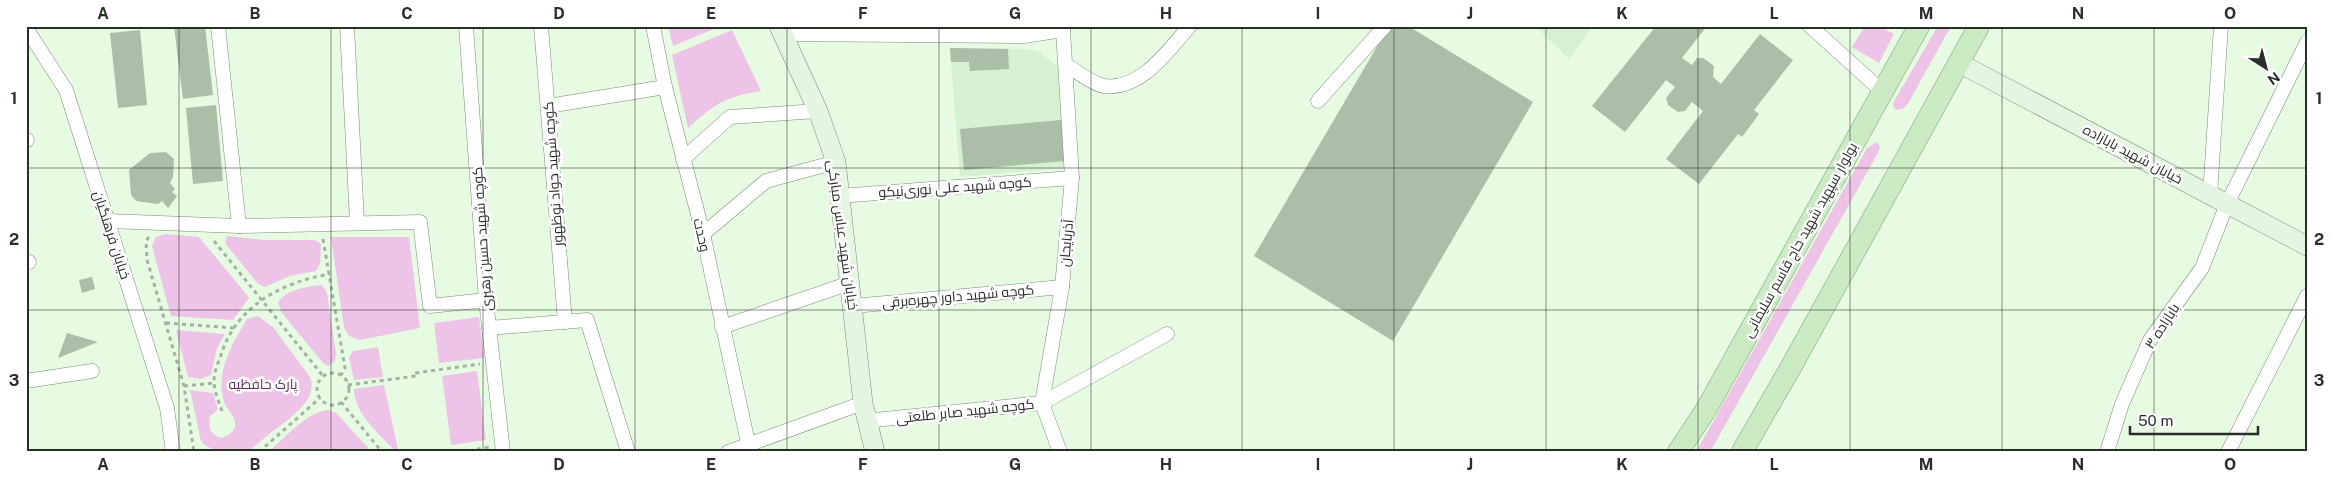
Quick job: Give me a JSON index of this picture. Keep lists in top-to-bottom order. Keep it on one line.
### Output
{"streets":{"main road":["بولوار سپهبد شهید حاج قاسم سلیمانی"],"street":["خیابان شهید بابازاده","کوچه شهید جواد نوظهور","کوچه شهید علی نوری‌نیکو","خیابان فرهنگیان","وحدت","خیابان شهید عباس مبارکی","کوچه شهید حسین رهبری","آذربایجان","کوچه شهید داور چهره‌برقی","بابازاده ۳","کوچه شهید صابر طلعتی"]},"crossings":[["خیابان شهید بابازاده","بابازاده ۳"],["کوچه شهید علی نوری‌نیکو","خیابان شهید عباس مبارکی"],["کوچه شهید علی نوری‌نیکو","آذربایجان"],["خیابان شهید عباس مبارکی","کوچه شهید داور چهره‌برقی"],["خیابان شهید عباس مبارکی","کوچه شهید صابر طلعتی"],["آذربایجان","کوچه شهید داور چهره‌برقی"],["آذربایجان","کوچه شهید صابر طلعتی"]],"parks":["پارک حافظیه"],"scale_bar":"50 m","north":"bottom right","grid":{"columns":["A","B","C","D","E","F","G","H","I","J","K","L","M","N","O"],"rows":["1","2","3"]}}
